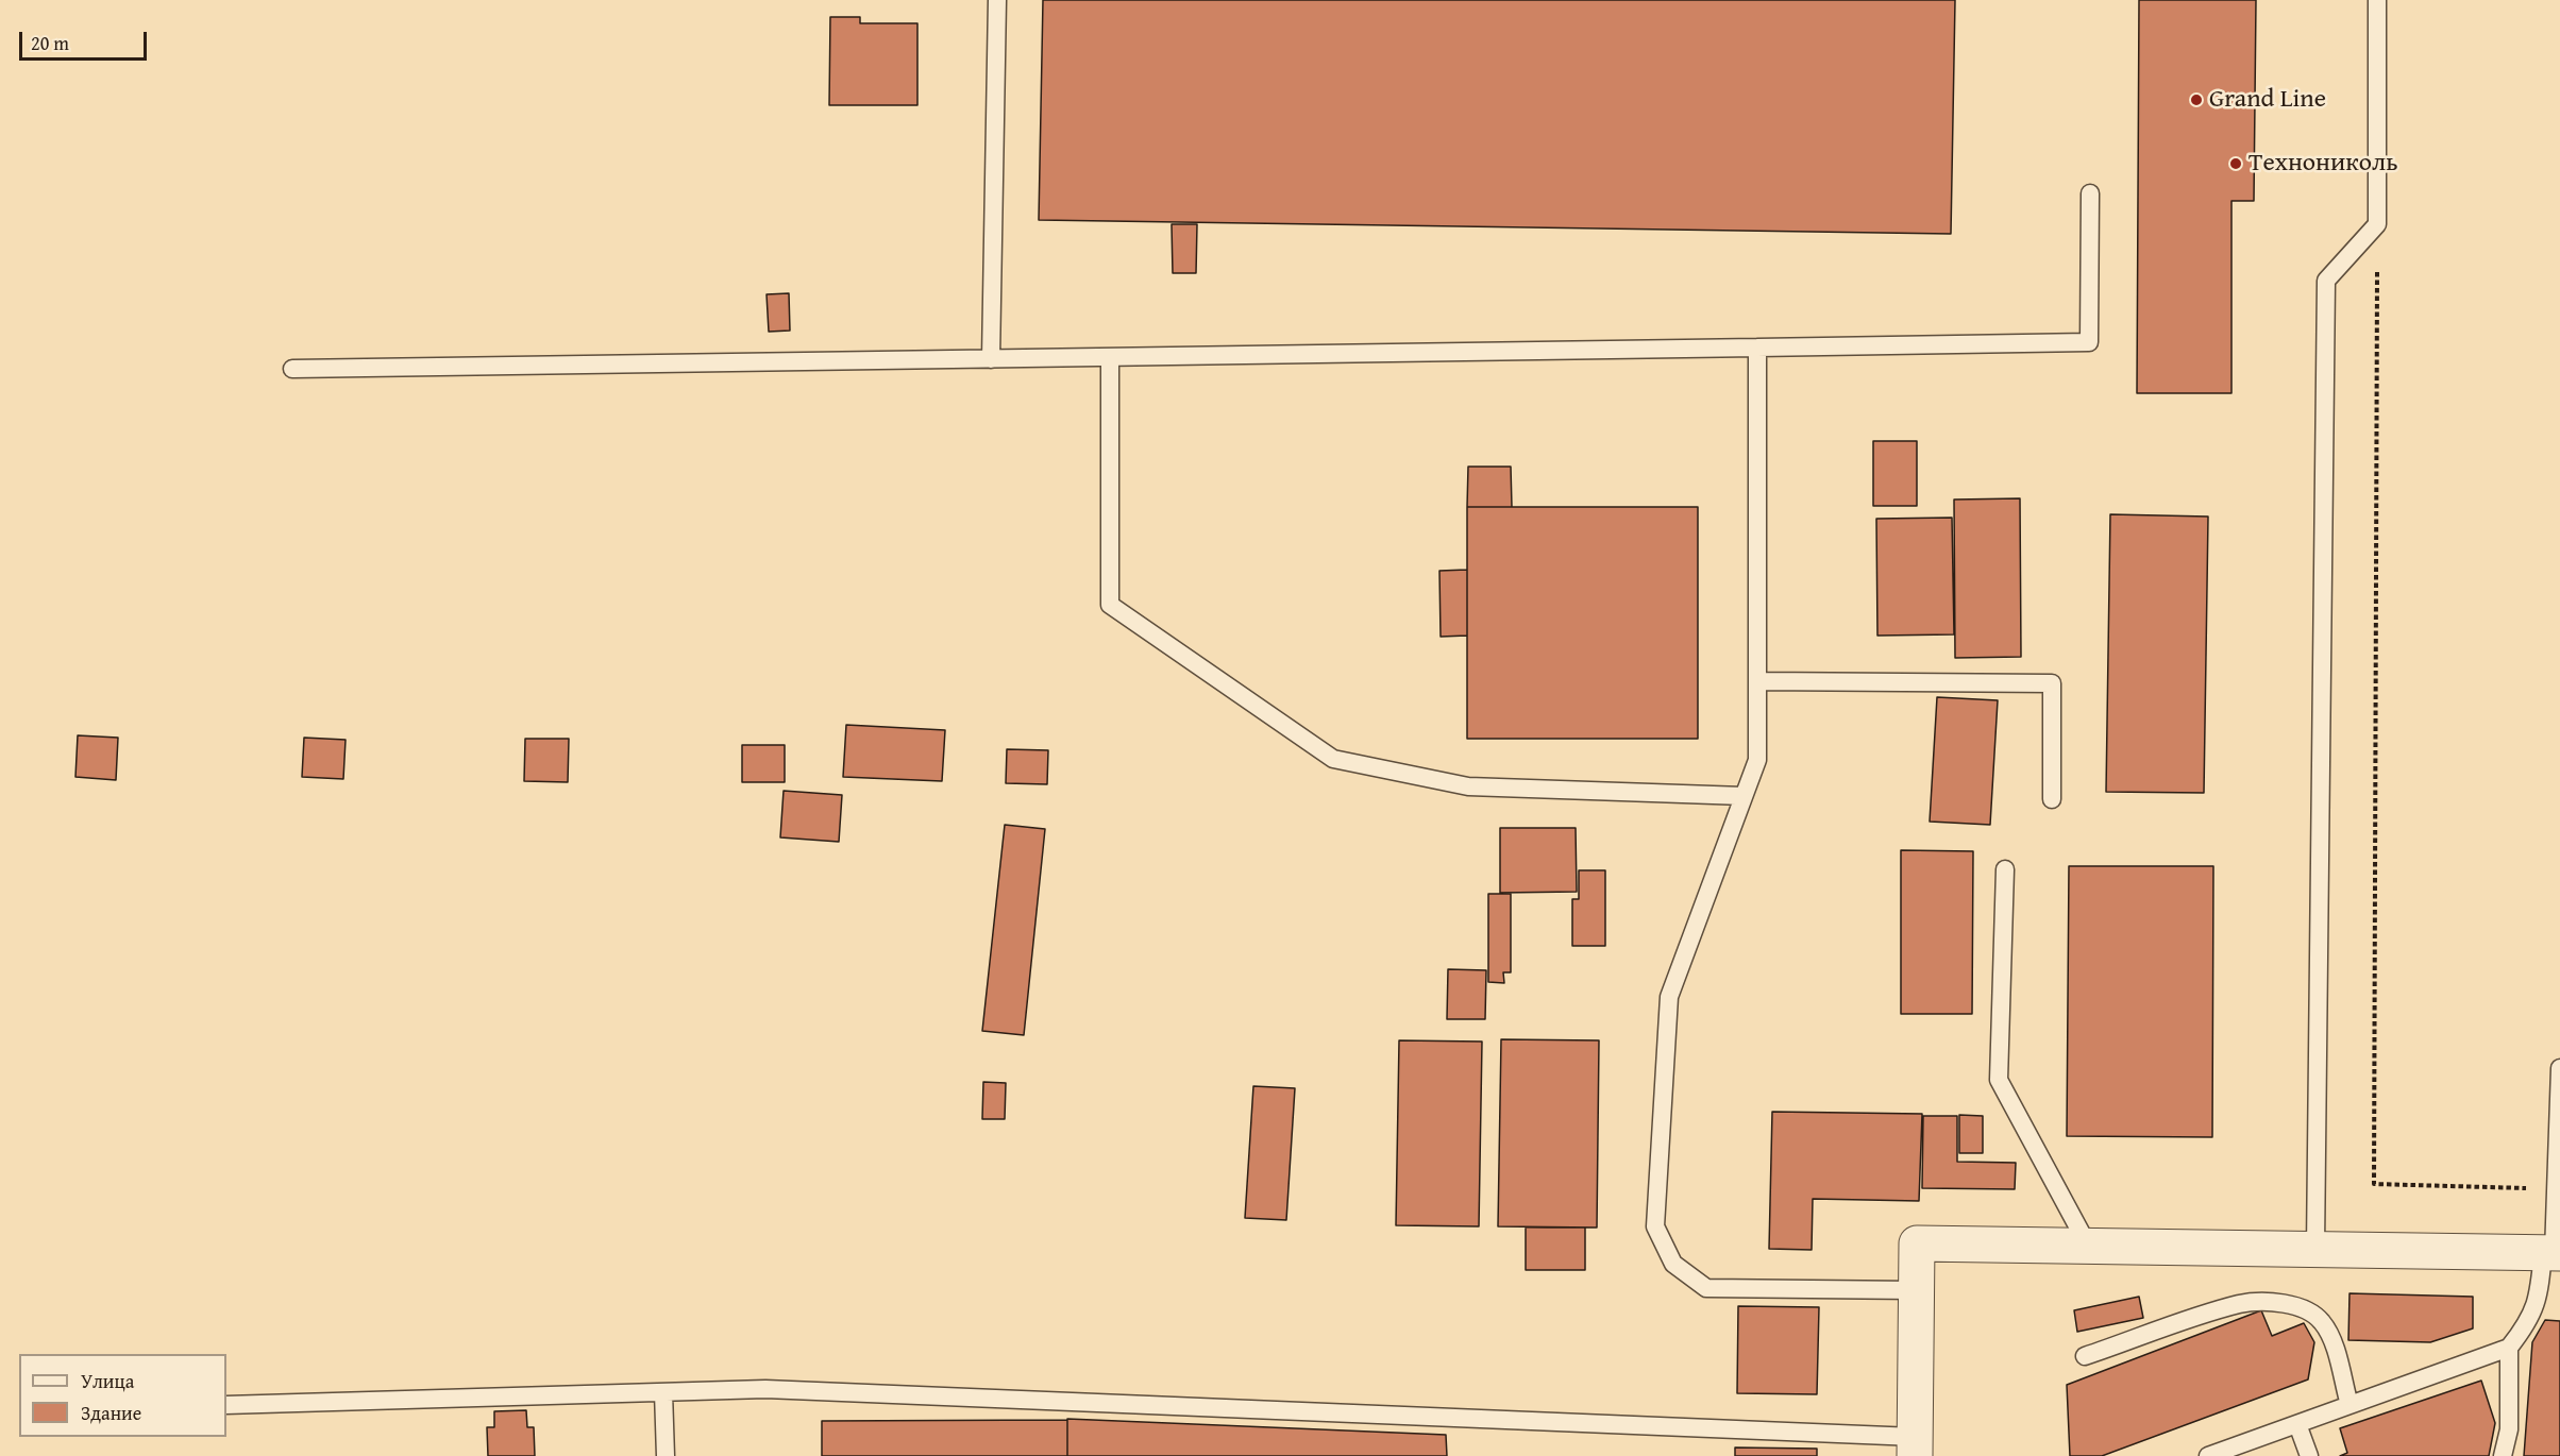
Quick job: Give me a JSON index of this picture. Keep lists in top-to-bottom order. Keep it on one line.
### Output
{"places":["Grand Line","Технониколь"],"legend":["Улица","Здание"],"scale_bar":"20 m"}
